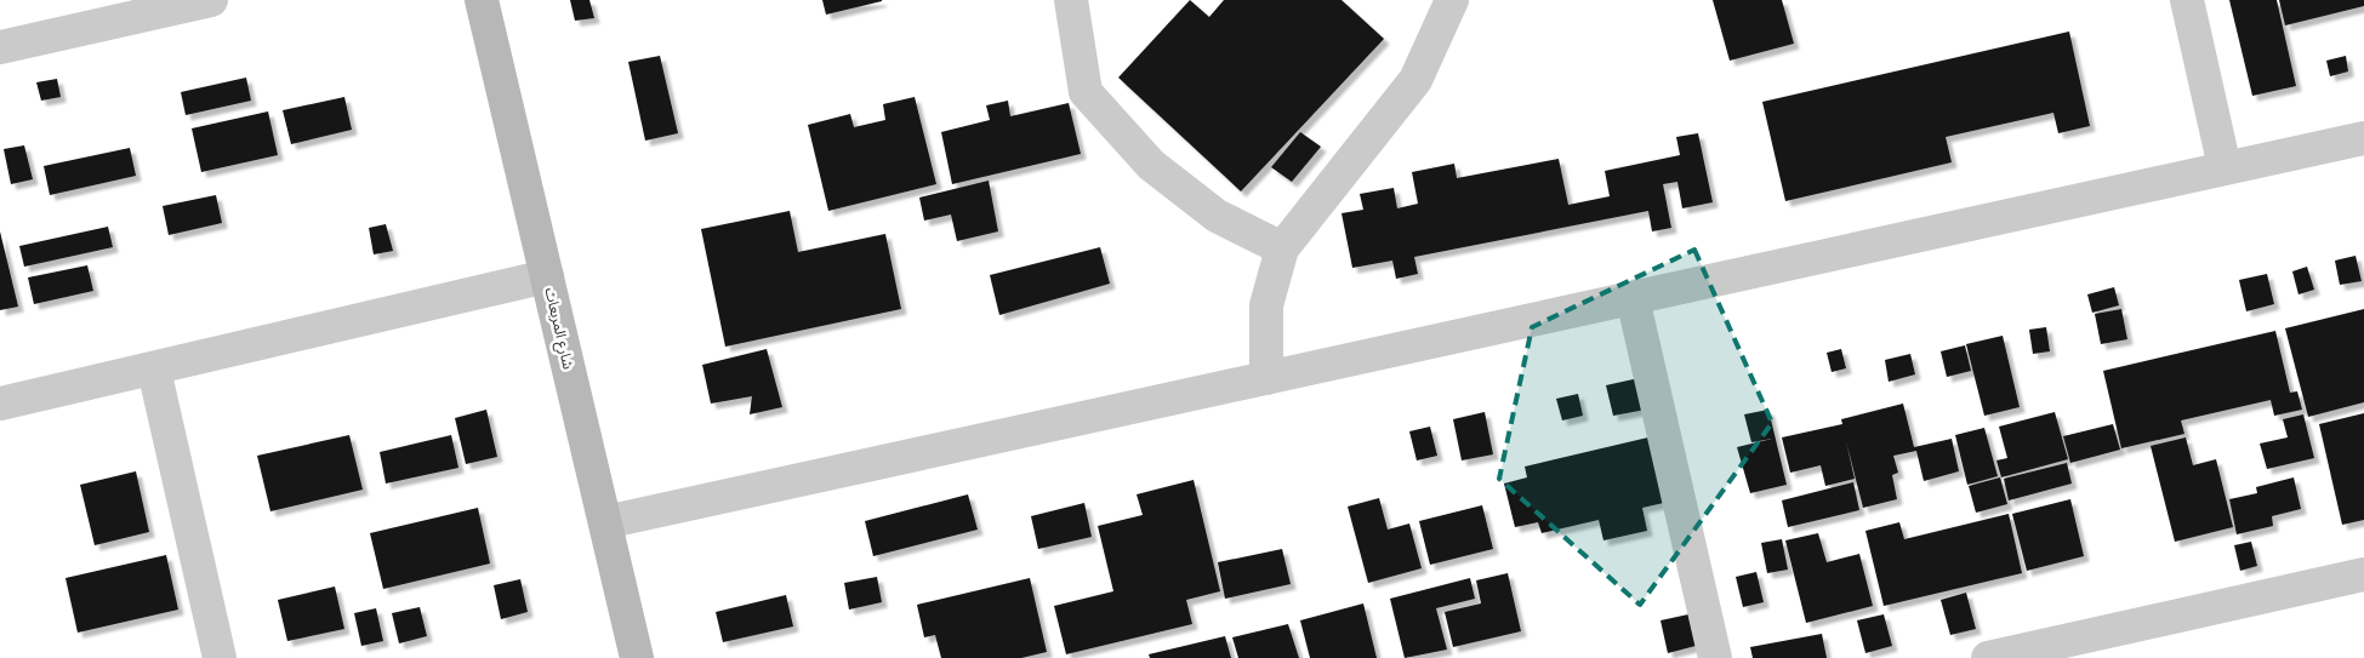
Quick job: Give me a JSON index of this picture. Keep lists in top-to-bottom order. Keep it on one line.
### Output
{"streets":{"street":["شارع المربعات"]}}
